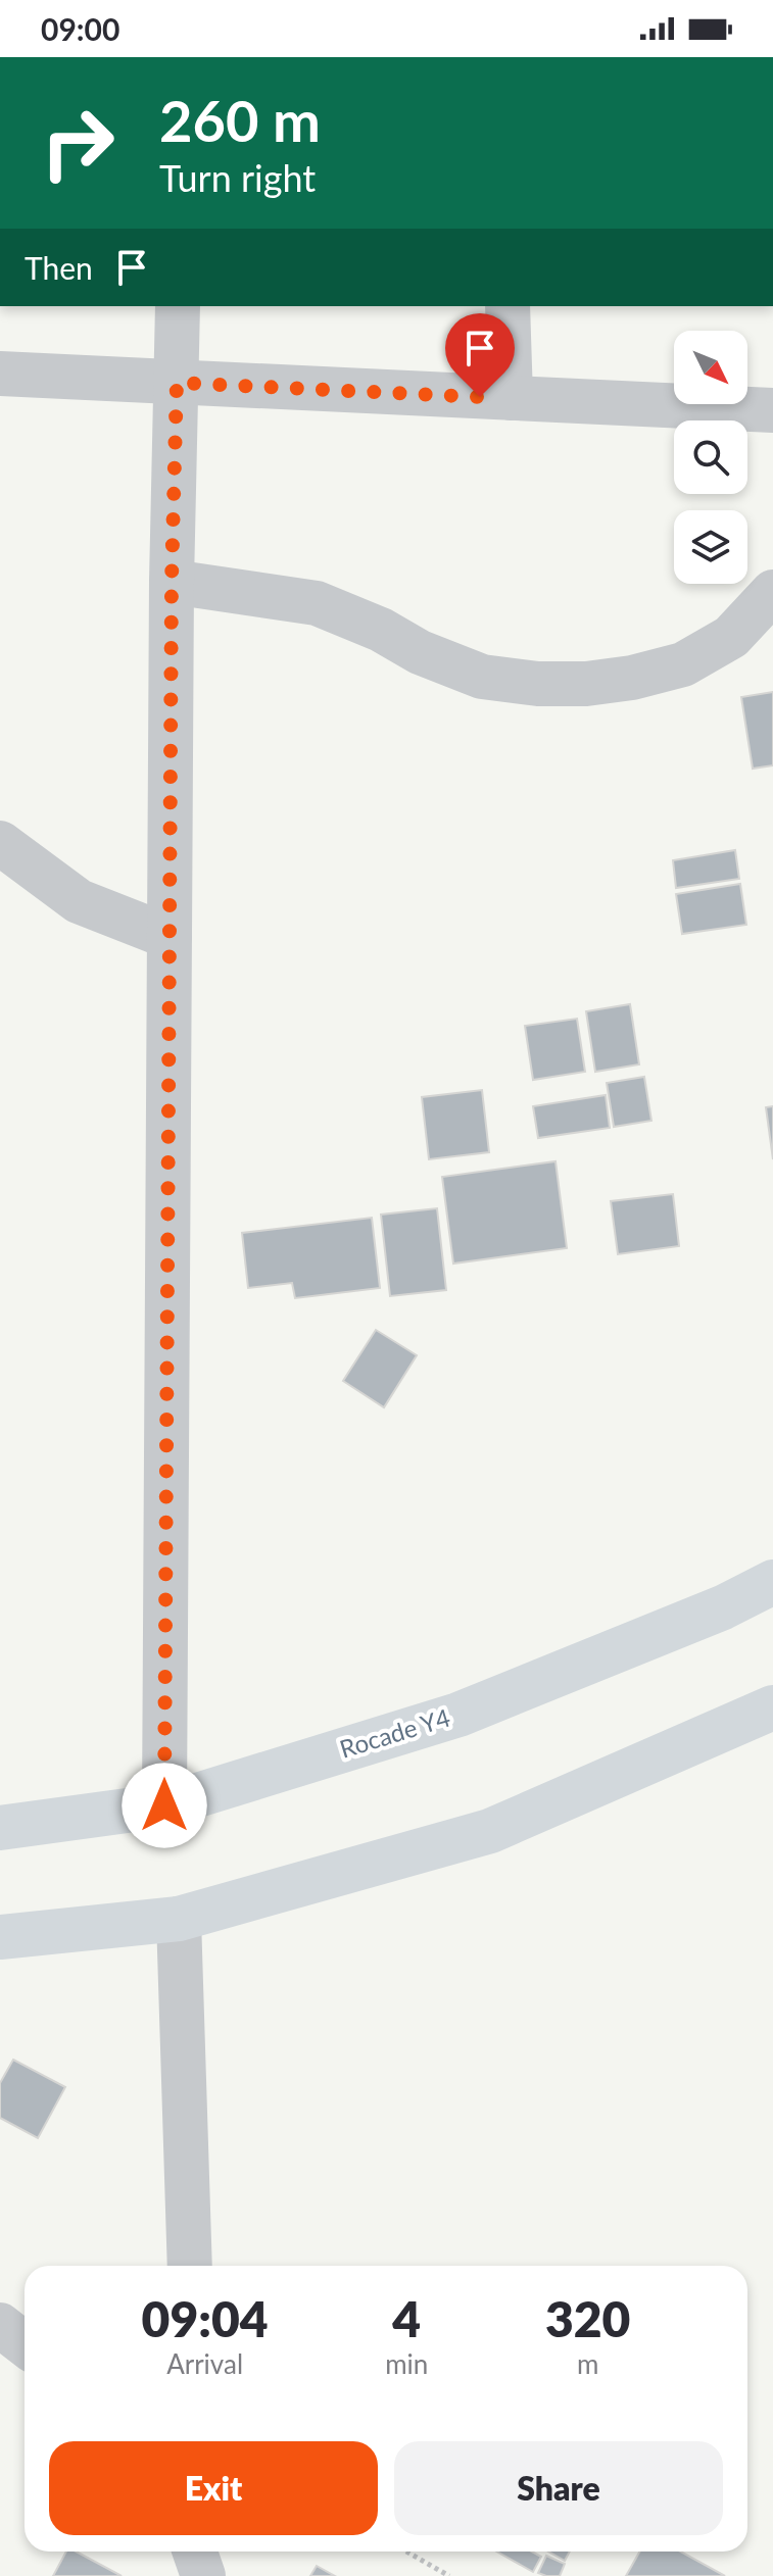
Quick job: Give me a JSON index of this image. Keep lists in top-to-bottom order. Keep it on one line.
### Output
{"streets":{"highway":["Rocade Y4"]},"north":"bottom right","page":{"status":"09:00","turn":["260 m","Turn right"],"then":"Then","eta":["09:04","Arrival","4","min","320","m"],"buttons":["Exit","Share"]}}
